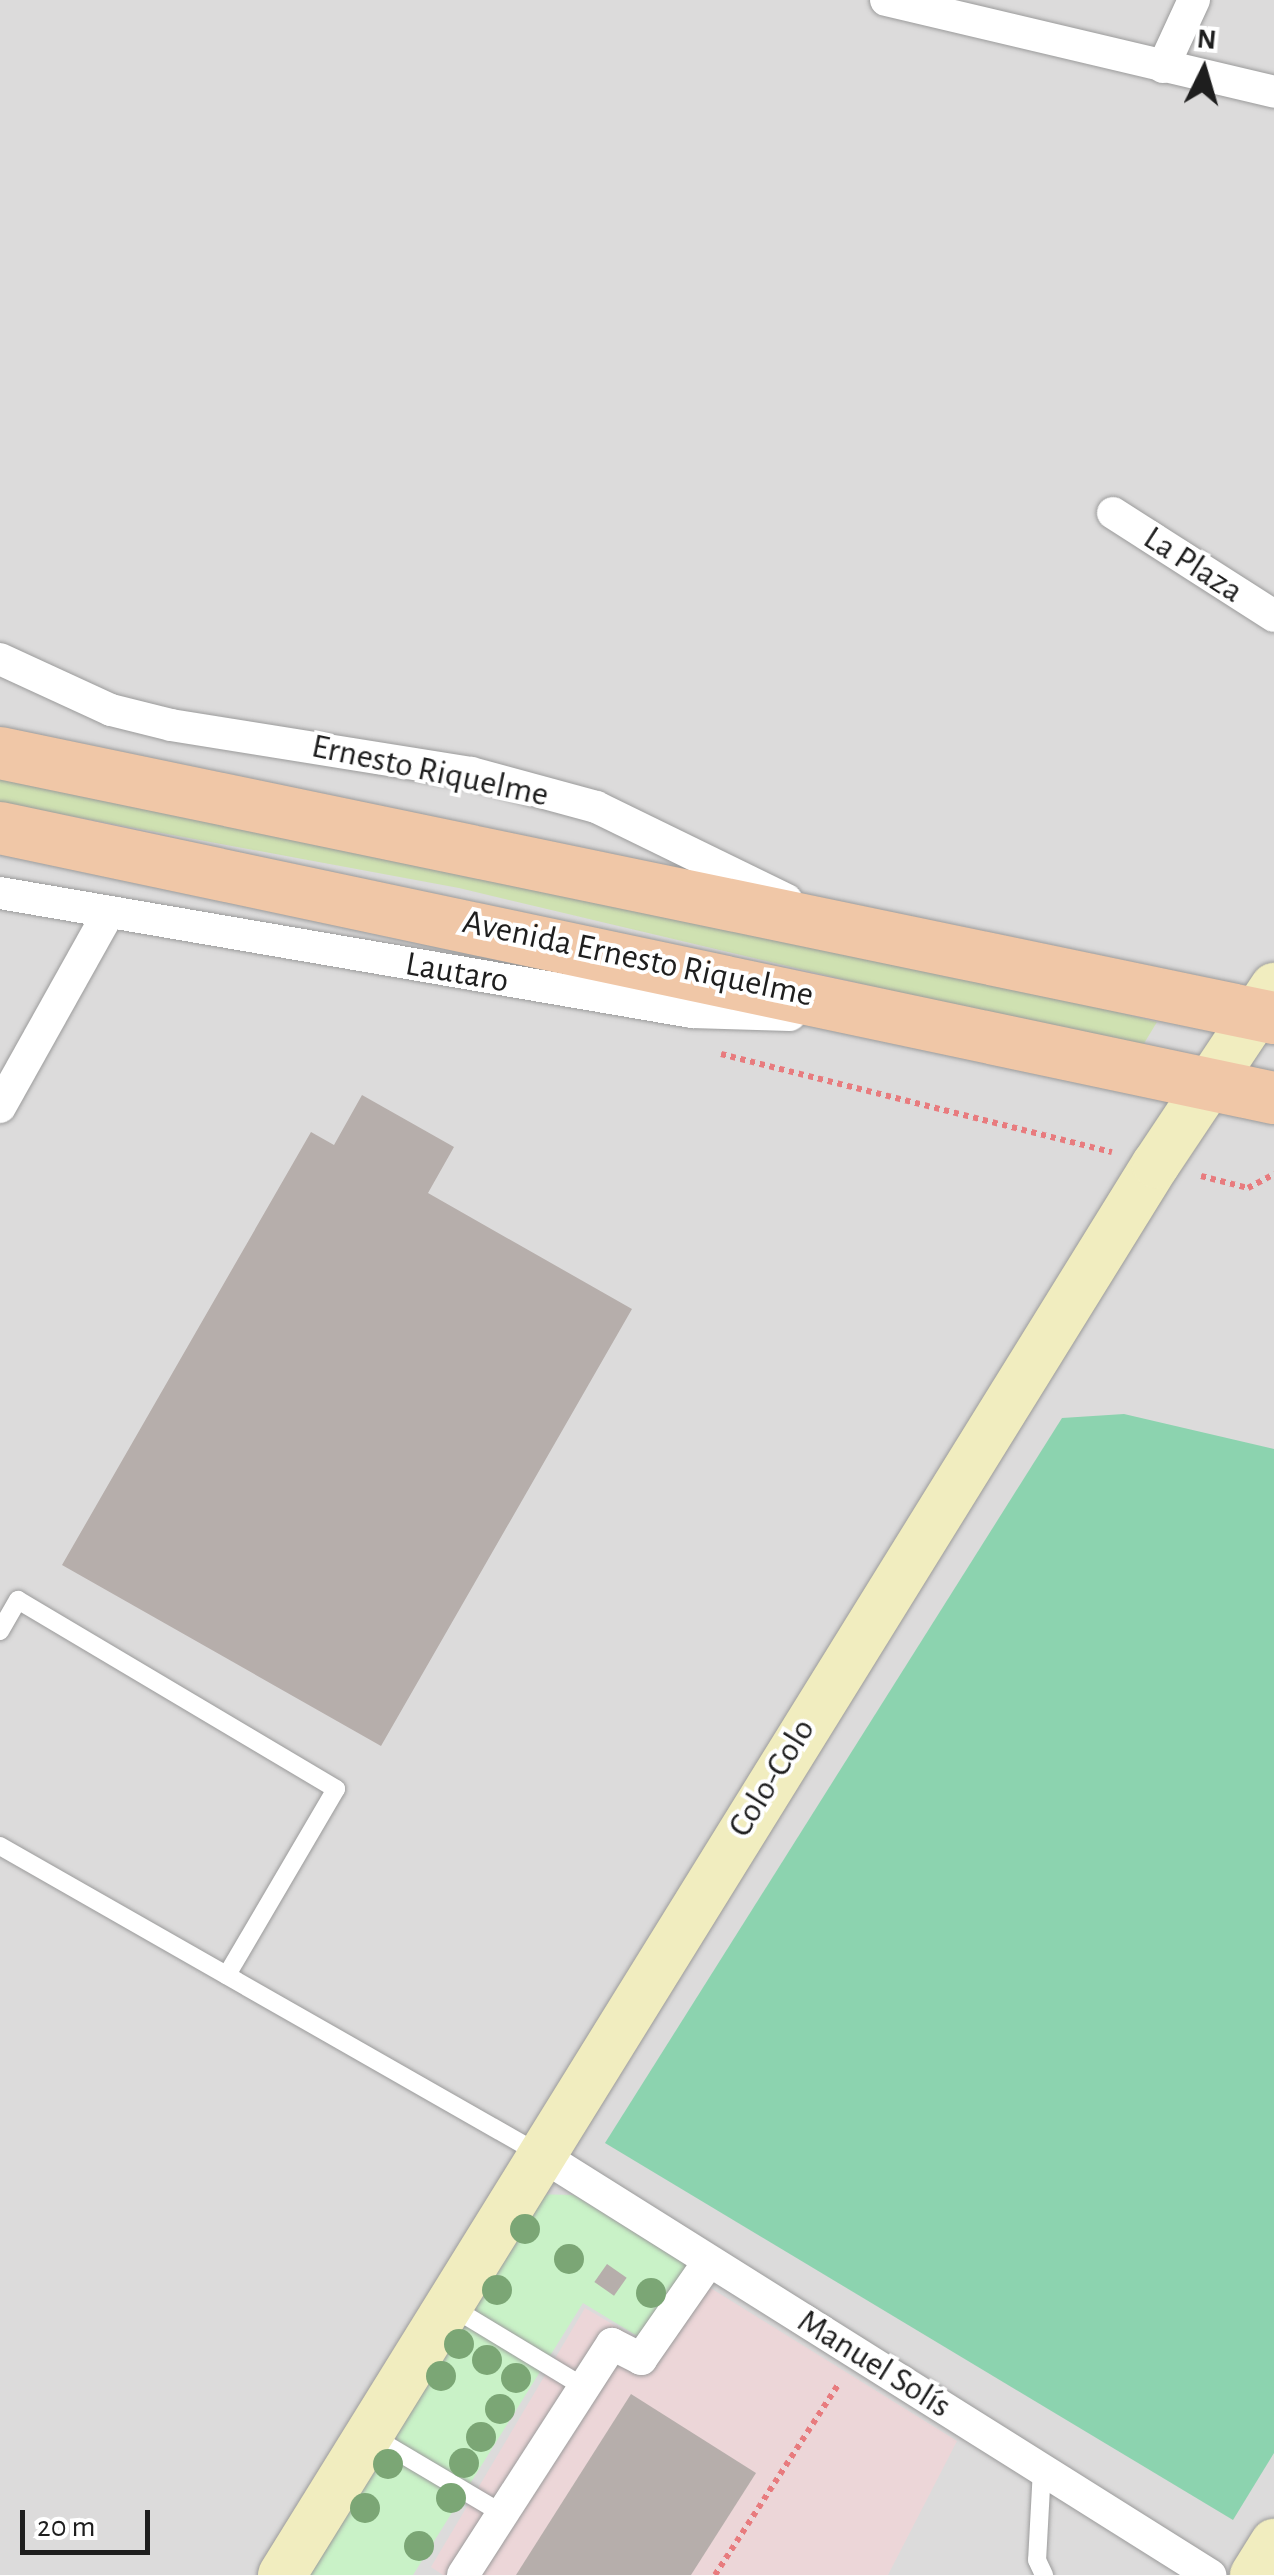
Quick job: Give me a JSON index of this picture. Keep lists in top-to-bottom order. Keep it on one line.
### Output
{"streets":{"main road":["Avenida Ernesto Riquelme"],"street":["La Plaza","Ernesto Riquelme","Lautaro","Colo-Colo","Manuel Solís"]},"crossings":[["Avenida Ernesto Riquelme","Lautaro"],["Avenida Ernesto Riquelme","Colo-Colo"],["Colo-Colo","Manuel Solís"]],"scale_bar":"20 m","north":"top"}
